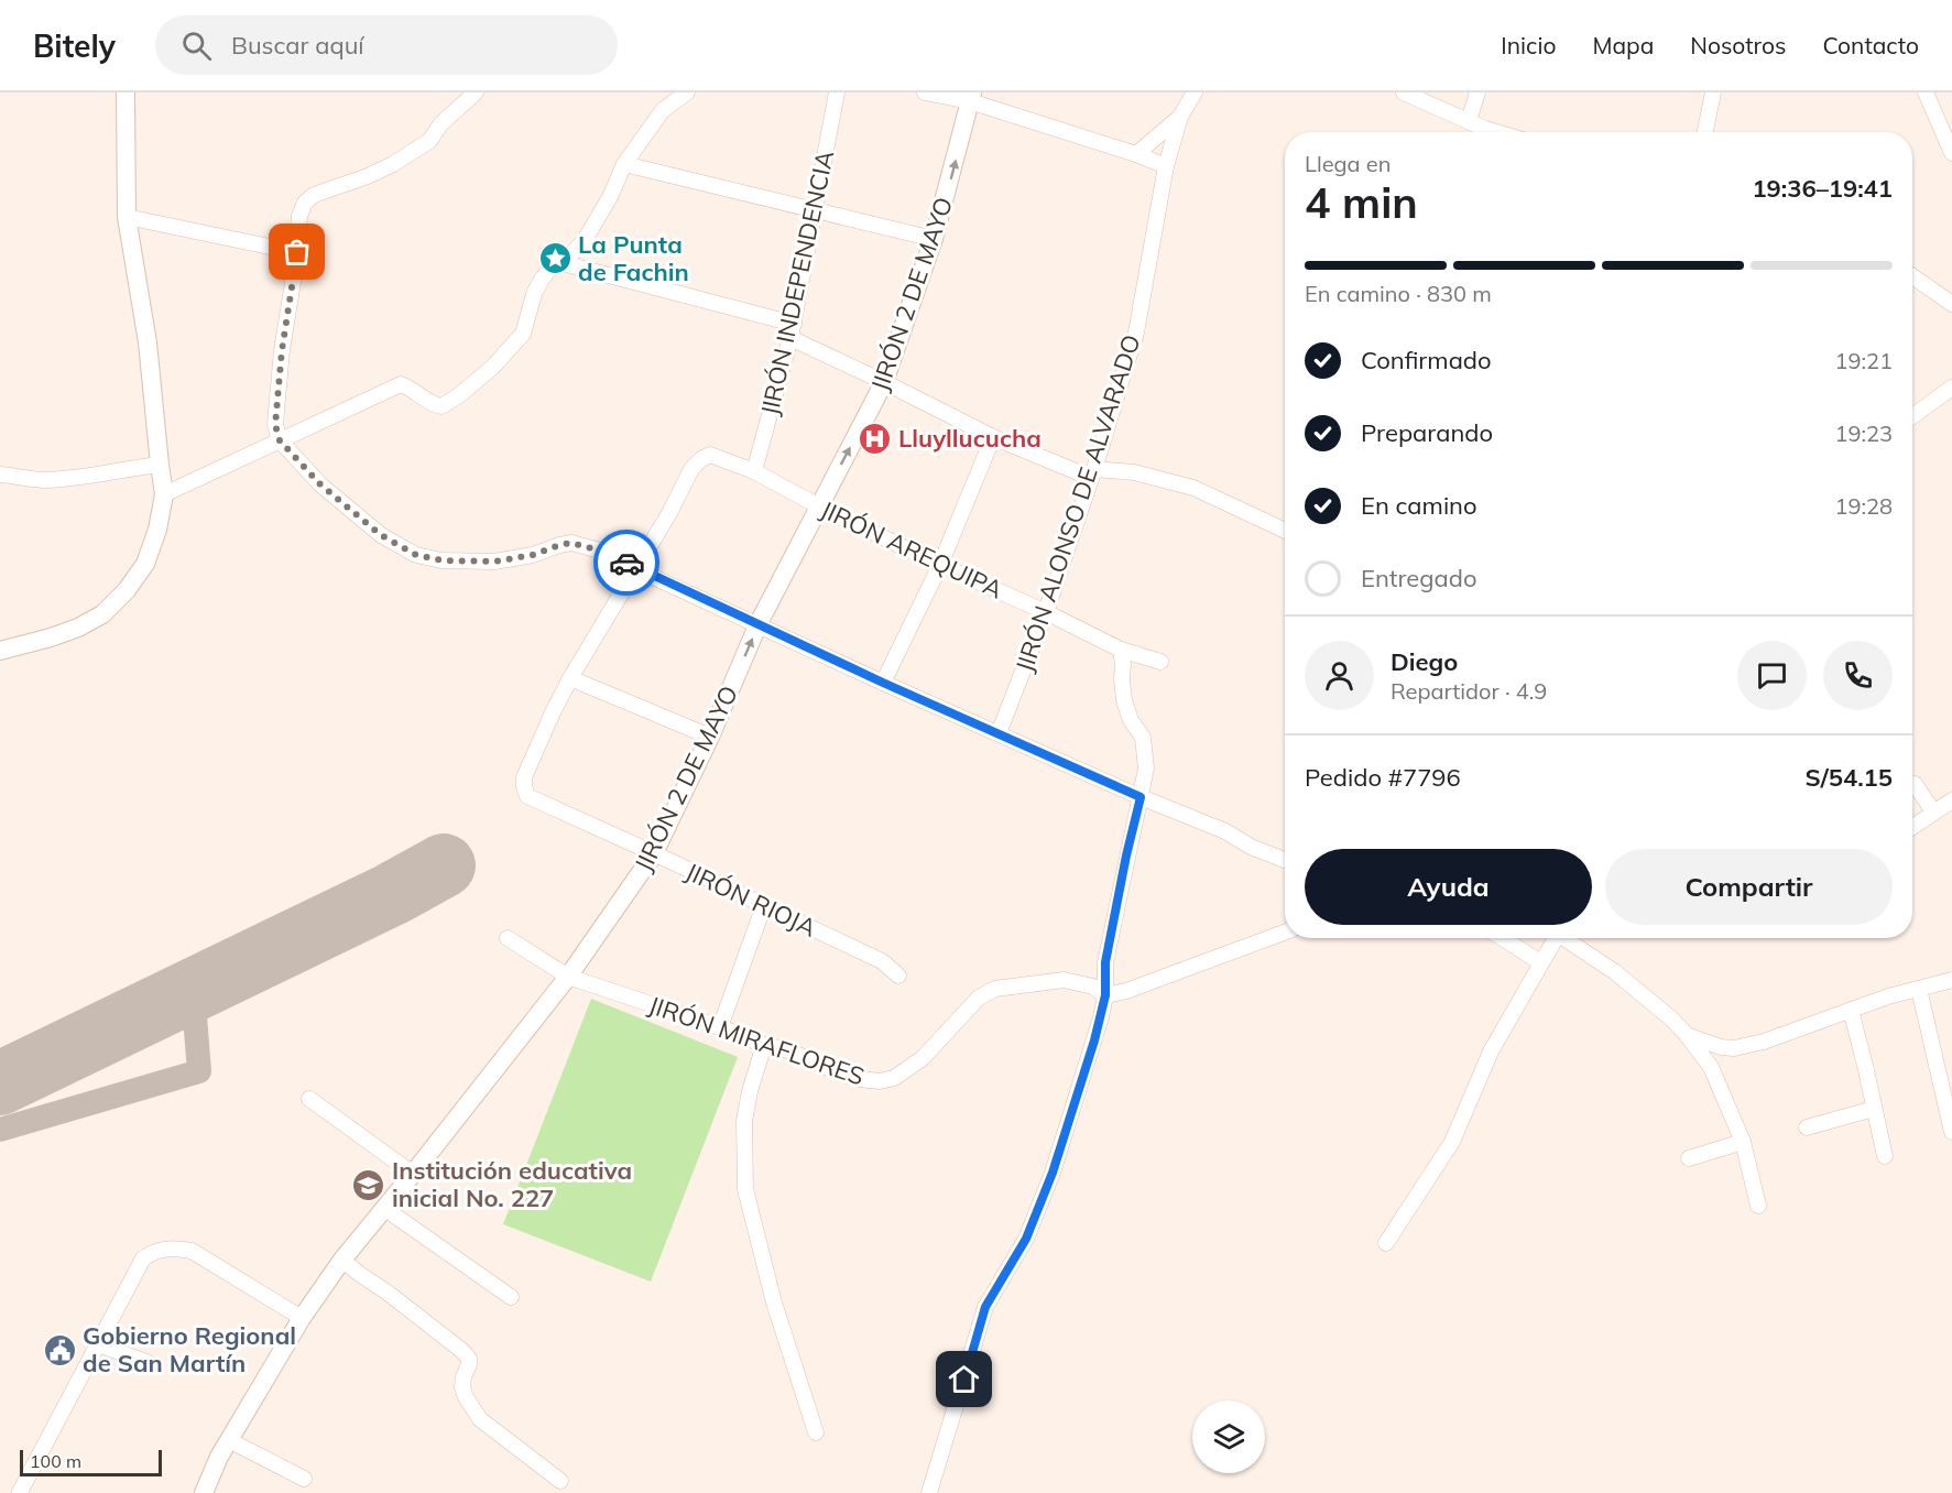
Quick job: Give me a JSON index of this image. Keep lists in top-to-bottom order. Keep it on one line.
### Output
{"streets":{"main road":["JIRÓN 2 DE MAYO"],"street":["JIRÓN INDEPENDENCIA","JIRÓN ALONSO DE ALVARADO","JIRÓN AREQUIPA","JIRÓN RIOJA","JIRÓN MIRAFLORES"]},"crossings":[["JIRÓN INDEPENDENCIA","JIRÓN AREQUIPA"],["JIRÓN 2 DE MAYO","JIRÓN AREQUIPA"],["JIRÓN 2 DE MAYO","JIRÓN RIOJA"],["JIRÓN 2 DE MAYO","JIRÓN MIRAFLORES"],["JIRÓN ALONSO DE ALVARADO","JIRÓN AREQUIPA"]],"places":{"place":["La Punta de Fachin"],"hospital":["Lluyllucucha"],"school or university":["Institución educativa inicial No. 227"],"public building":["Gobierno Regional de San Martín"]},"scale_bar":"100 m","page":{"header":"Bitely","search":"Buscar aquí","nav":["Inicio","Mapa","Nosotros","Contacto"],"heading":["4 min","Llega en","19:36–19:41"],"panel":["Diego","Repartidor · 4.9","Pedido #7796","S/54.15"],"bar":"En camino · 830 m","list":[["Confirmado","19:21"],["Preparando","19:23"],["En camino","19:28"],"Entregado"],"buttons":["Ayuda","Compartir"],"scale":"100 m"}}
